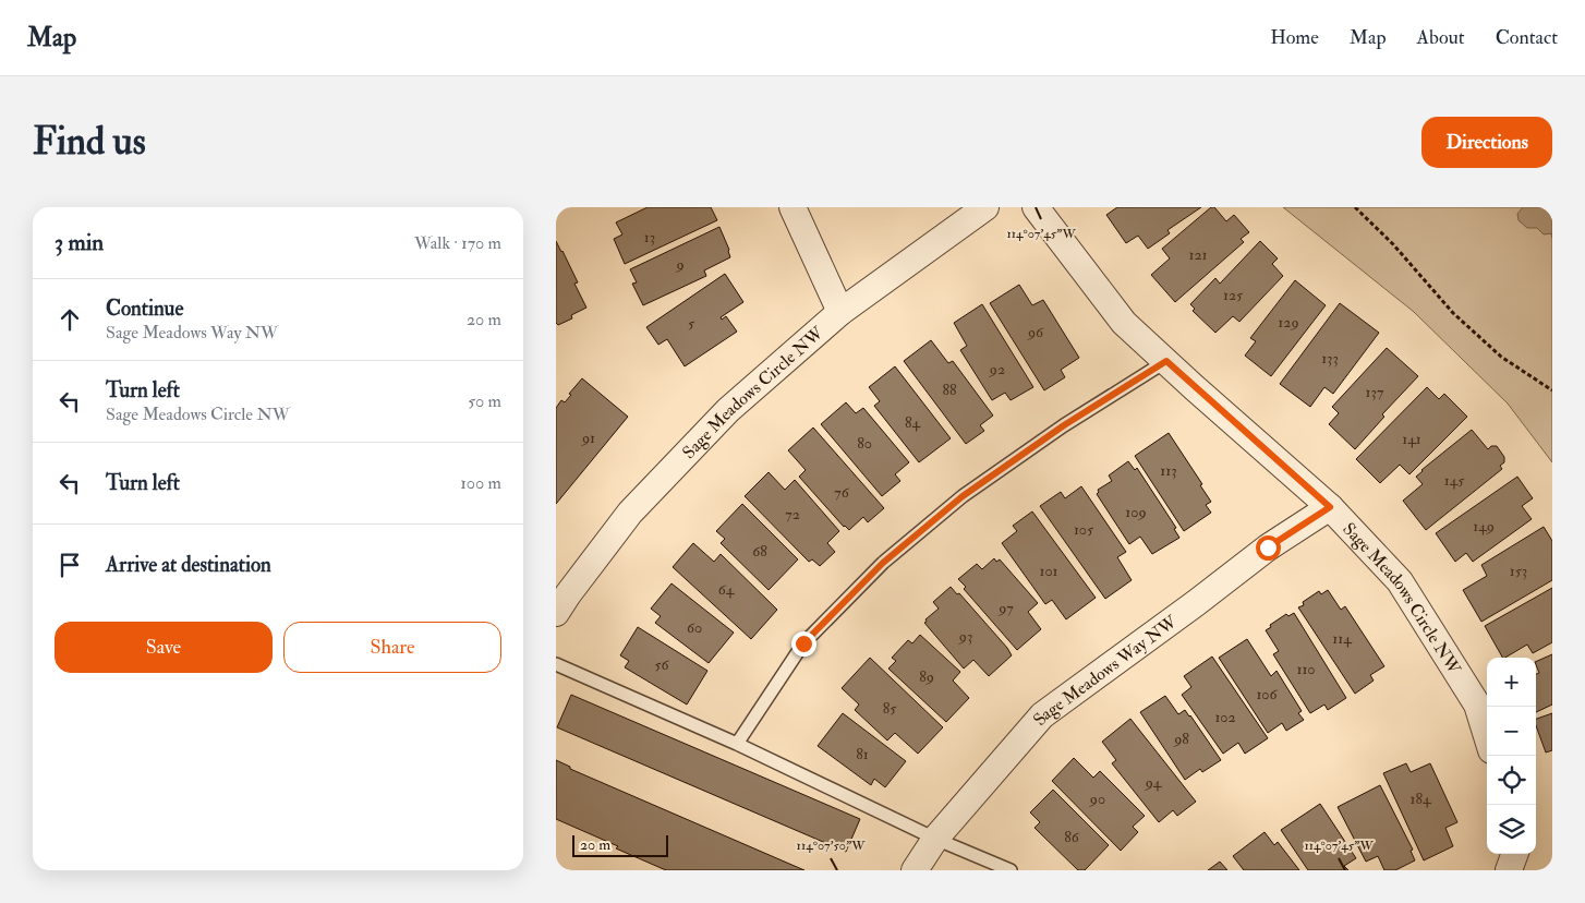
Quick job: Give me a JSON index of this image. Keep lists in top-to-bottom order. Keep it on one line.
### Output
{"streets":{"street":["Sage Meadows Circle NW","Sage Meadows Way NW"]},"crossings":[["Sage Meadows Circle NW","Sage Meadows Way NW"]],"house_numbers":["13","121","9","125","129","5","96","133","92","88","137","84","91","141","80","113","145","76","109","72","149","105","68","101","153","64","97","60","93","114","56","110","89","106","85","102","98","81","94","90","184","86"],"scale_bar":"20 m","page":{"header":"Map","nav":["Home","Map","About","Contact"],"buttons":["Directions",["Save","Share"]],"title":"Find us","heading":["3 min","Walk · 170 m"],"list":[["Continue","Sage Meadows Way NW","20 m"],["Turn left","Sage Meadows Circle NW","50 m"],["Turn left","100 m"],"Arrive at destination"],"map_buttons":["+","−"],"scale":"20 m"},"coordinates":["114°07'45\"W","114°07'50\"W"]}
